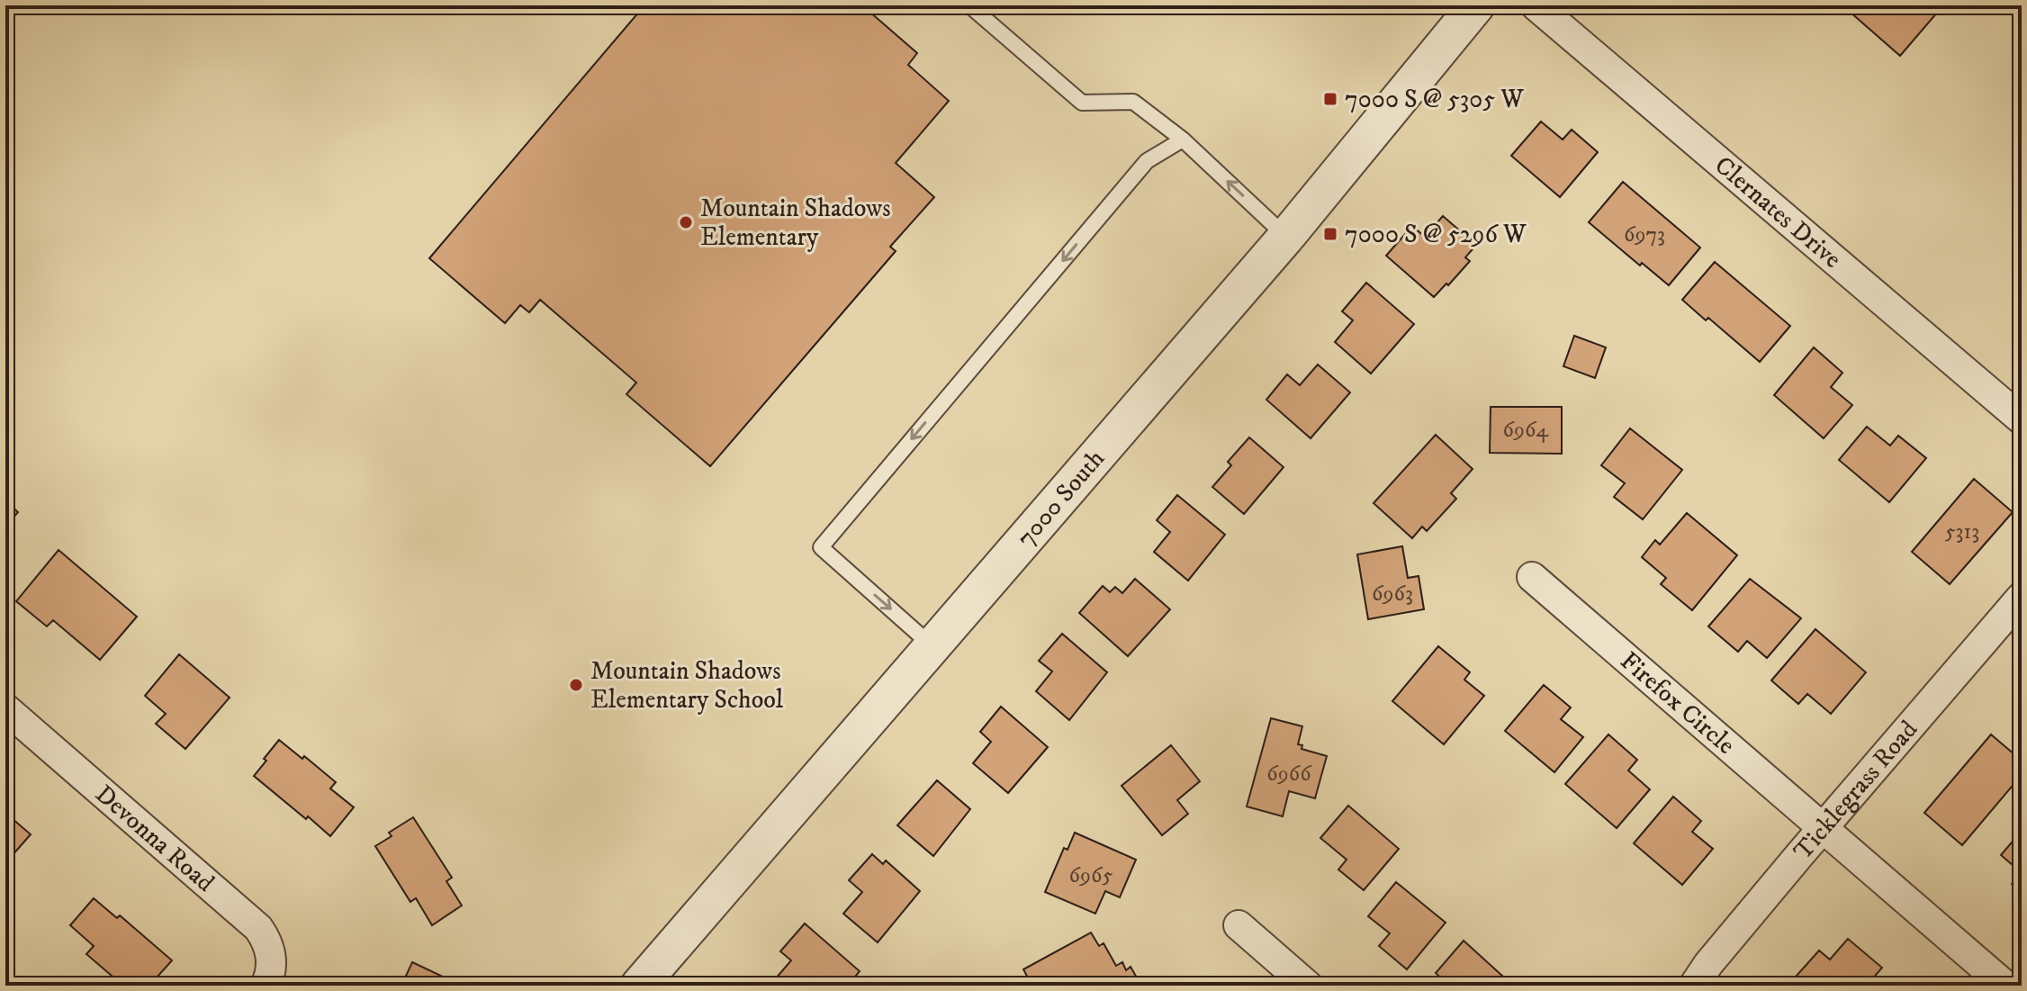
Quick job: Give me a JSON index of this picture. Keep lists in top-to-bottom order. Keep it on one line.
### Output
{"streets":{"street":["Clernates Drive","7000 South","Firefox Circle","Ticklegrass Road","Devonna Road"]},"crossings":[["Firefox Circle","Ticklegrass Road"]],"places":{"transit":["7000 S @ 5305 W","7000 S @ 5296 W"],"other":["Mountain Shadows Elementary","Mountain Shadows Elementary School"]},"house_numbers":["6973","6964","5313","6963","6966","6965"]}
